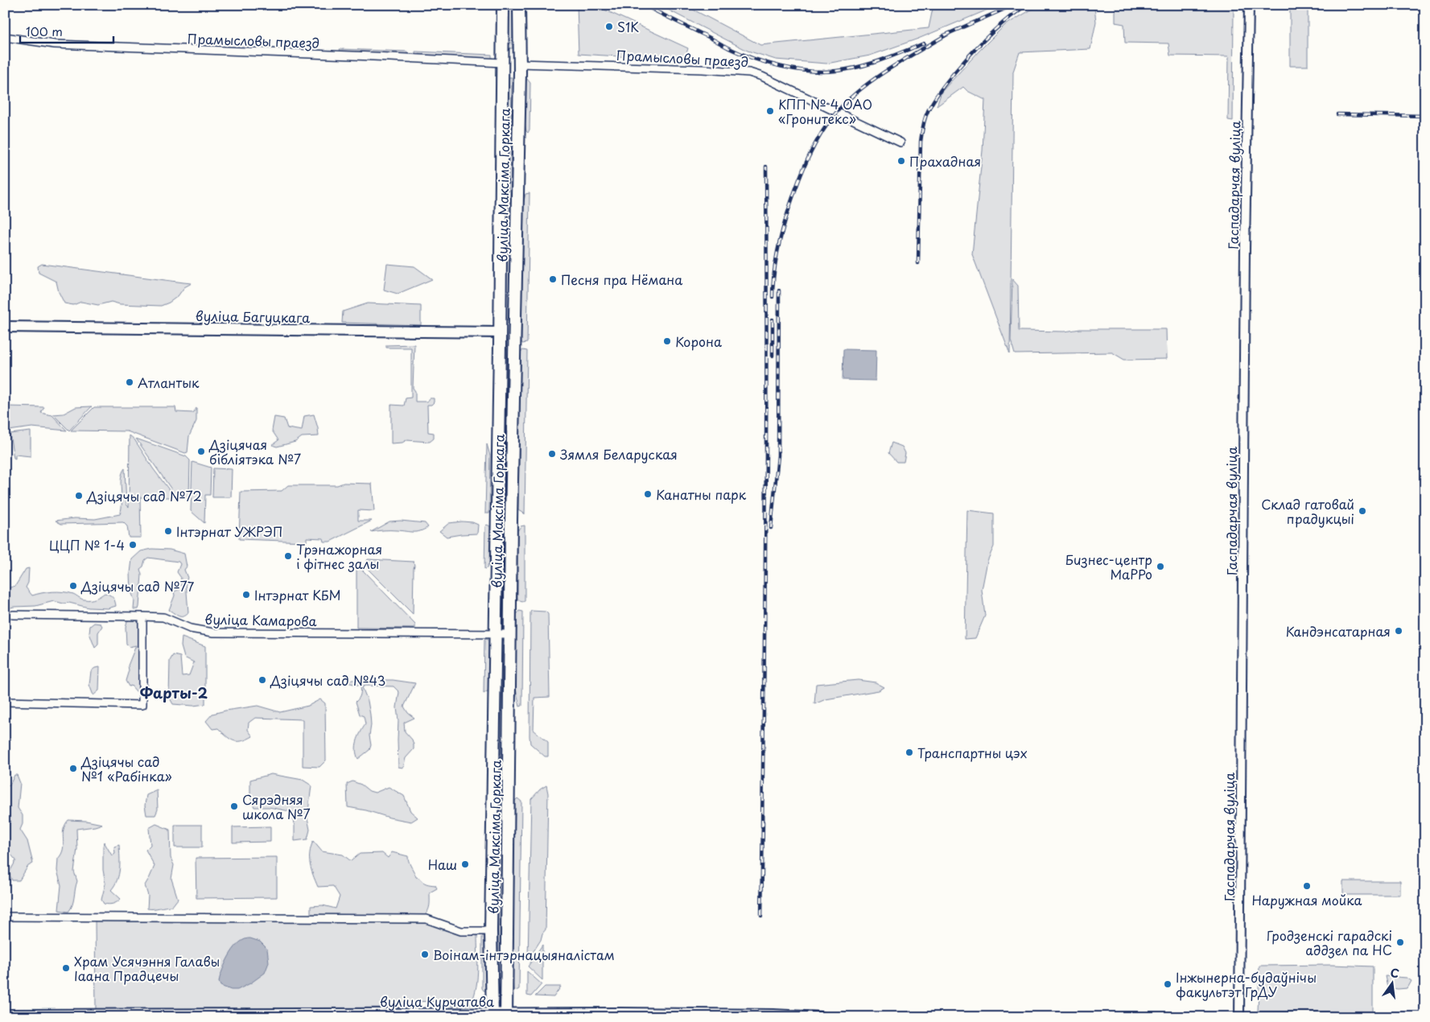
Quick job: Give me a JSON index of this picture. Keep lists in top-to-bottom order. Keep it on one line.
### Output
{"streets":{"main road":["вуліца Максіма Горкага","вуліца Багуцкага","вуліца Курчатава"],"street":["Прамысловы праезд","Гаспадарчая вуліца","вуліца Камарова"]},"crossings":[["Прамысловы праезд","вуліца Максіма Горкага"],["вуліца Максіма Горкага","вуліца Багуцкага"],["вуліца Максіма Горкага","вуліца Камарова"],["вуліца Максіма Горкага","вуліца Курчатава"]],"districts":["Фарты-2"],"places":["S1K","КПП № 4 ОАО «Гронитекс»","Прахадная","Песня пра Нёмана","Корона","Атлантык","Дзіцячая бібліятэка №7","Зямля Беларуская","Канатны парк","Дзіцячы сад №72","Склад гатовай прадукцыі","Інтэрнат УЖРЭП","ЦЦП № 1-4","Трэнажорная і фітнес залы","Бизнес-центр МаРРо","Дзіцячы сад №77","Інтэрнат КБМ","Кандэнсатарная","Дзіцячы сад №43","Транспартны цэх","Дзіцячы сад №1 «Рабінка»","Сярэдняя школа №7","Наш","Наружная мойка","Гродзенскі гарадскі аддзел па НС","Воінам-інтэрнацыяналістам","Храм Усячэння Галавы Іаана Прадцечы","Інжынерна-будаўнічы факультэт ГрДУ"],"scale_bar":"100 m","north":"top"}
